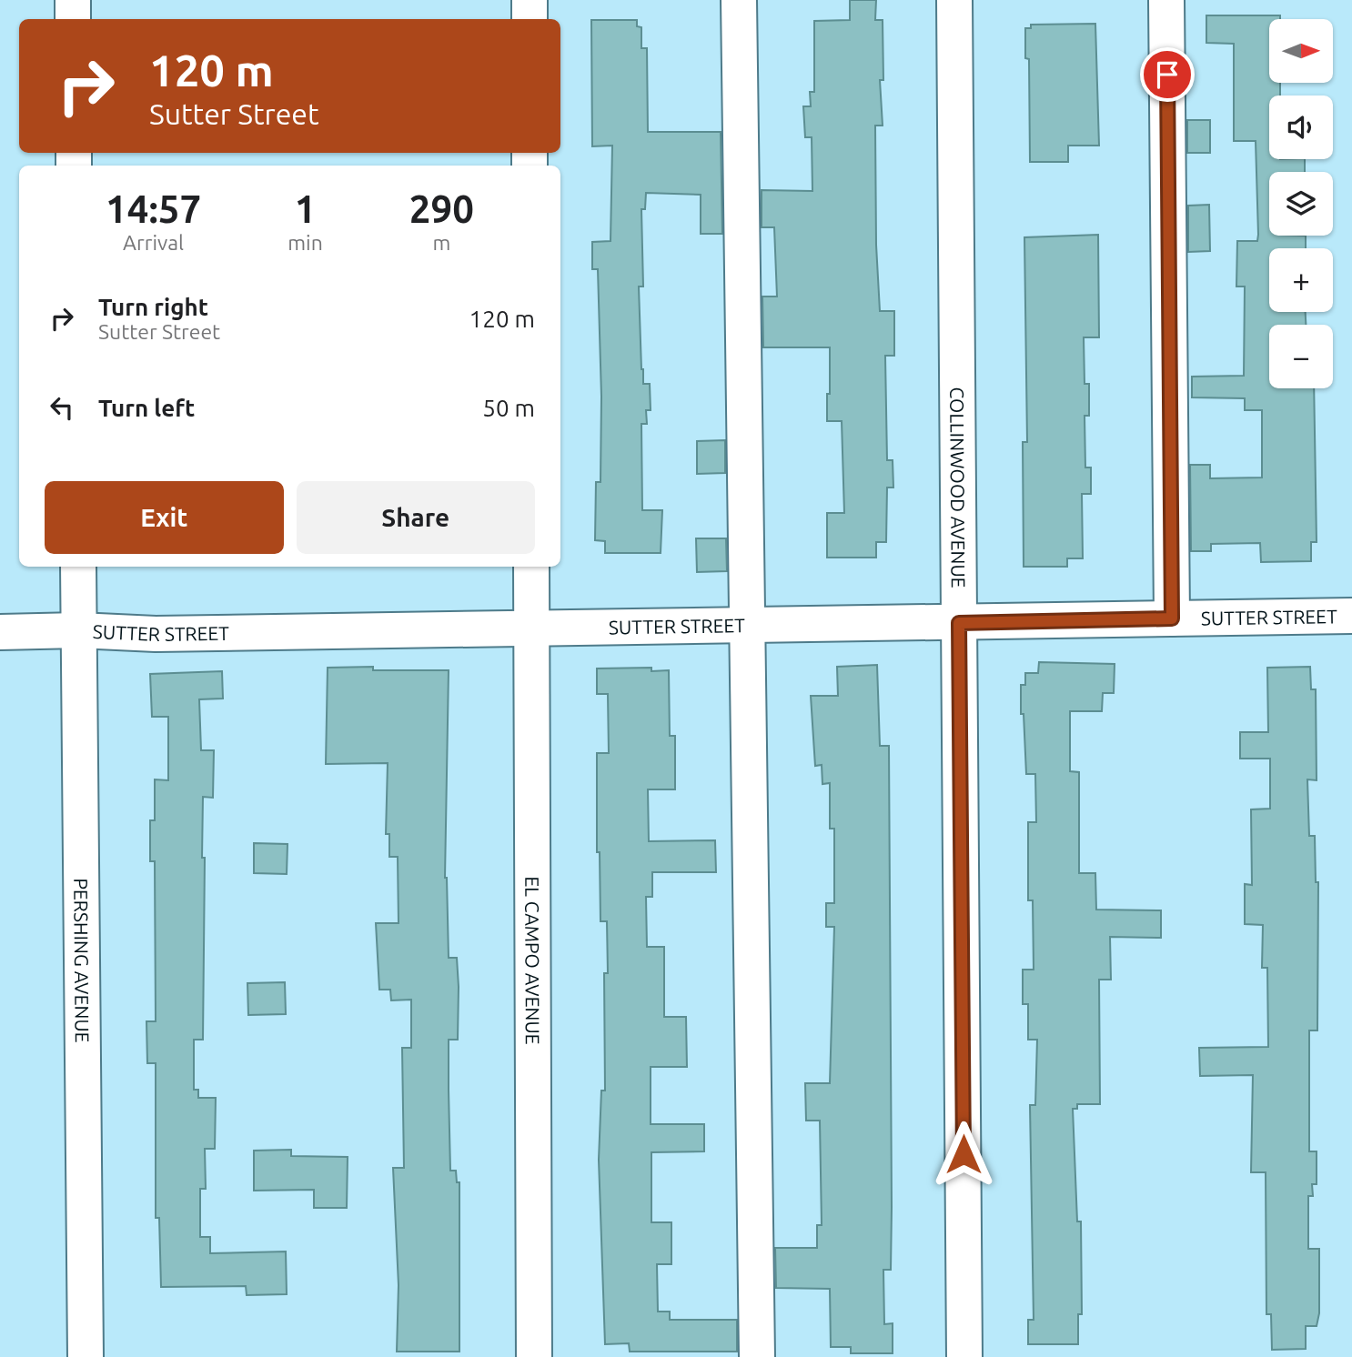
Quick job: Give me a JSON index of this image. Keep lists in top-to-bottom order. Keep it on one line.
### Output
{"streets":{"street":["COLLINWOOD AVENUE","SUTTER STREET","PERSHING AVENUE","EL CAMPO AVENUE"]},"crossings":[["COLLINWOOD AVENUE","SUTTER STREET"],["SUTTER STREET","PERSHING AVENUE"],["SUTTER STREET","EL CAMPO AVENUE"]],"north":"right","page":{"map_buttons":["+","−"],"turn":["120 m","Sutter Street"],"eta":["14:57","Arrival","1","min","290","m"],"list":[{"name":"Turn right","note":"Sutter Street","value":"120 m"},{"name":"Turn left","value":"50 m"}],"buttons":["Exit","Share"]}}
